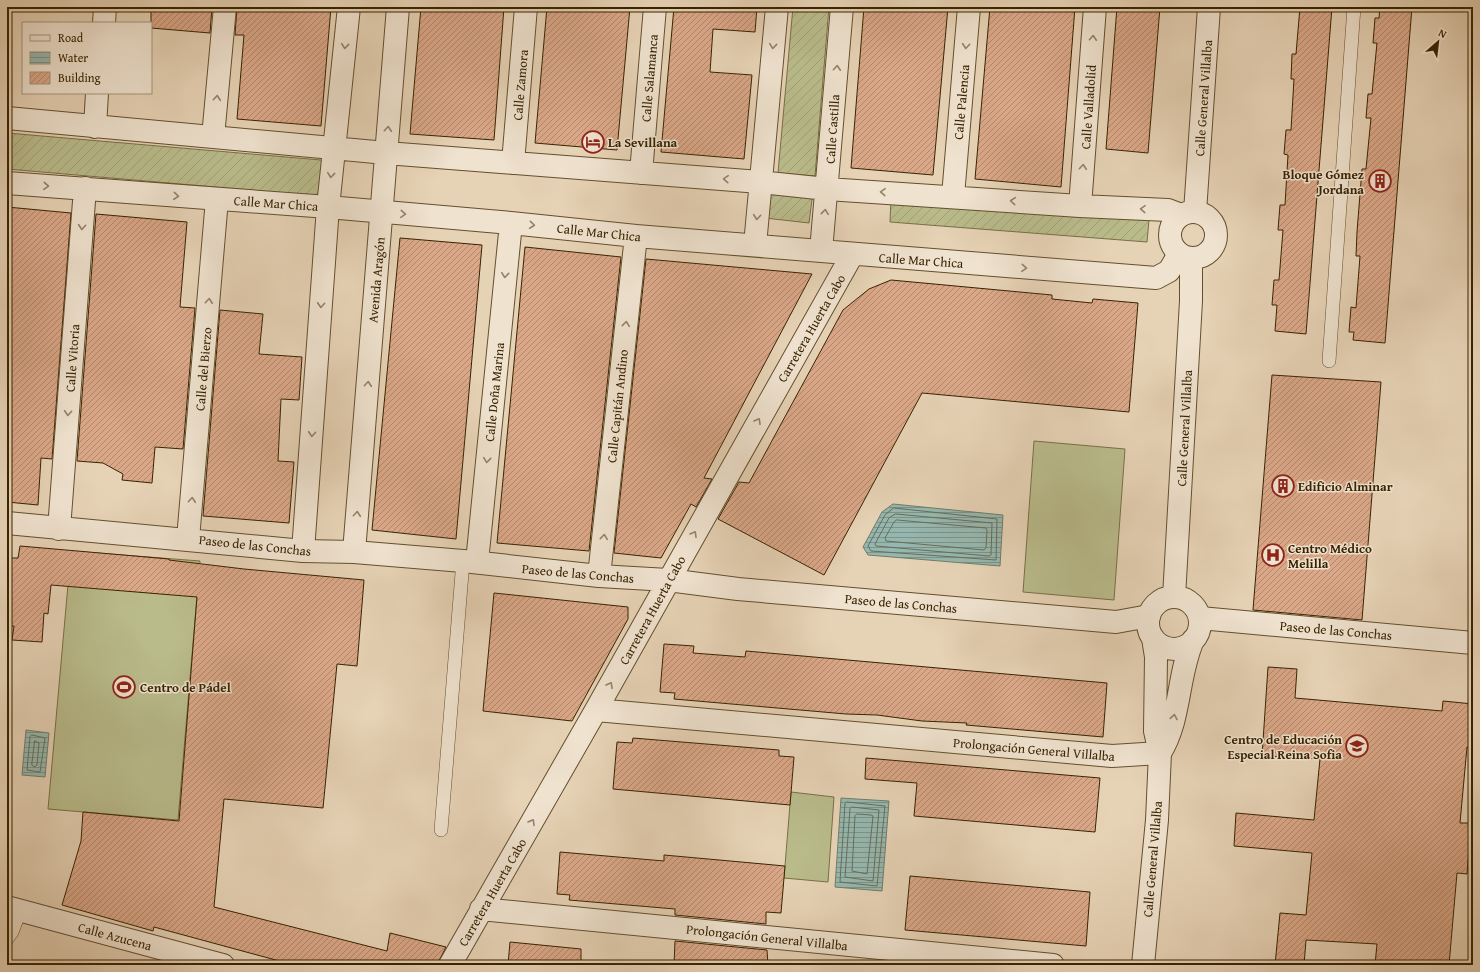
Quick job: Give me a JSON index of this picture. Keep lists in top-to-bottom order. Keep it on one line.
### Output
{"streets":{"street":["Calle Salamanca","Calle Zamora","Calle General Villalba","Calle Palencia","Calle Valladolid","Calle Castilla","Calle Mar Chica","Avenida Aragón","Carretera Huerta Cabo","Calle Vitoria","Calle del Bierzo","Calle Doña Marina","Calle Capitán Andino","Paseo de las Conchas","Prolongación General Villalba","Calle Azucena"]},"crossings":[["Calle General Villalba","Calle Mar Chica"],["Calle General Villalba","Paseo de las Conchas"],["Calle General Villalba","Prolongación General Villalba"],["Calle Castilla","Calle Mar Chica"],["Calle Mar Chica","Avenida Aragón"],["Calle Mar Chica","Carretera Huerta Cabo"],["Calle Mar Chica","Calle Vitoria"],["Calle Mar Chica","Calle del Bierzo"],["Calle Mar Chica","Calle Doña Marina"],["Calle Mar Chica","Calle Capitán Andino"],["Avenida Aragón","Paseo de las Conchas"],["Carretera Huerta Cabo","Paseo de las Conchas"],["Carretera Huerta Cabo","Prolongación General Villalba"],["Calle Vitoria","Paseo de las Conchas"],["Calle del Bierzo","Paseo de las Conchas"],["Calle Doña Marina","Paseo de las Conchas"],["Calle Capitán Andino","Paseo de las Conchas"]],"one_way":["Calle Valladolid","Carretera Huerta Cabo","Calle Vitoria","Calle Capitán Andino"],"places":{"hotel":["La Sevillana"],"building":["Bloque Gómez Jordana","Edificio Alminar"],"hospital":["Centro Médico Melilla"],"sports":["Centro de Pádel"],"school or university":["Centro de Educación Especial Reina Sofia"]},"legend":["Road","Water","Building"],"north":"top right"}
